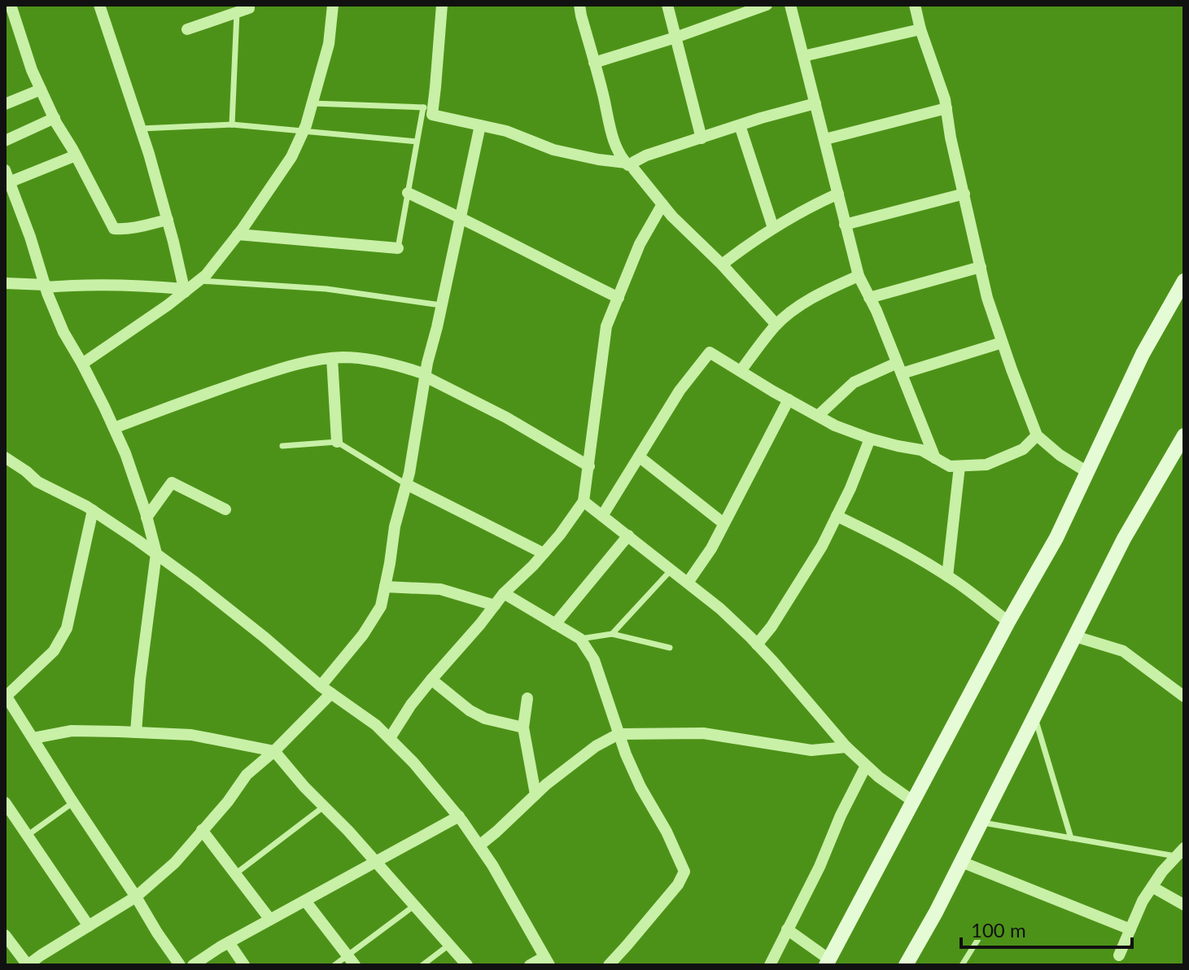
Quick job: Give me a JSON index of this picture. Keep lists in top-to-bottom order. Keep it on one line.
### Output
{"scale_bar":"100 m"}
